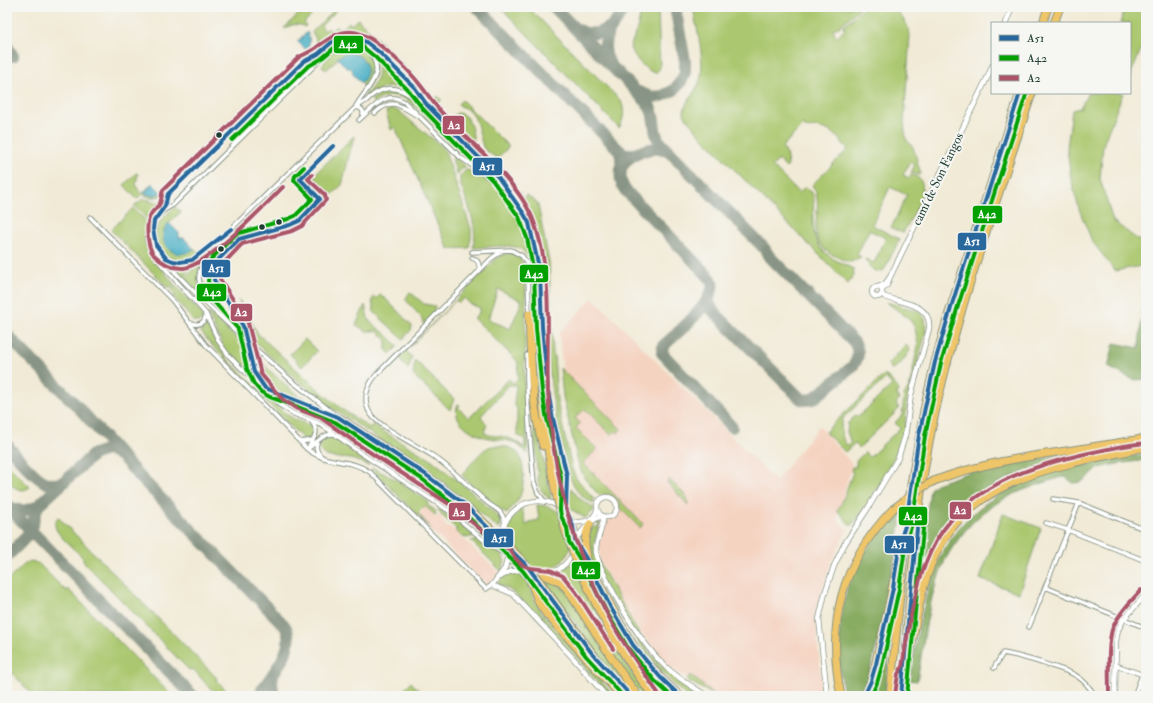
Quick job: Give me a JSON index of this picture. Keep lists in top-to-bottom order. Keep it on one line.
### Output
{"streets":{"street":["camí de Son Fangos"]},"lines":["transit line A2","transit line A51","transit line A42"],"legend":["A51","A42","A2"]}
